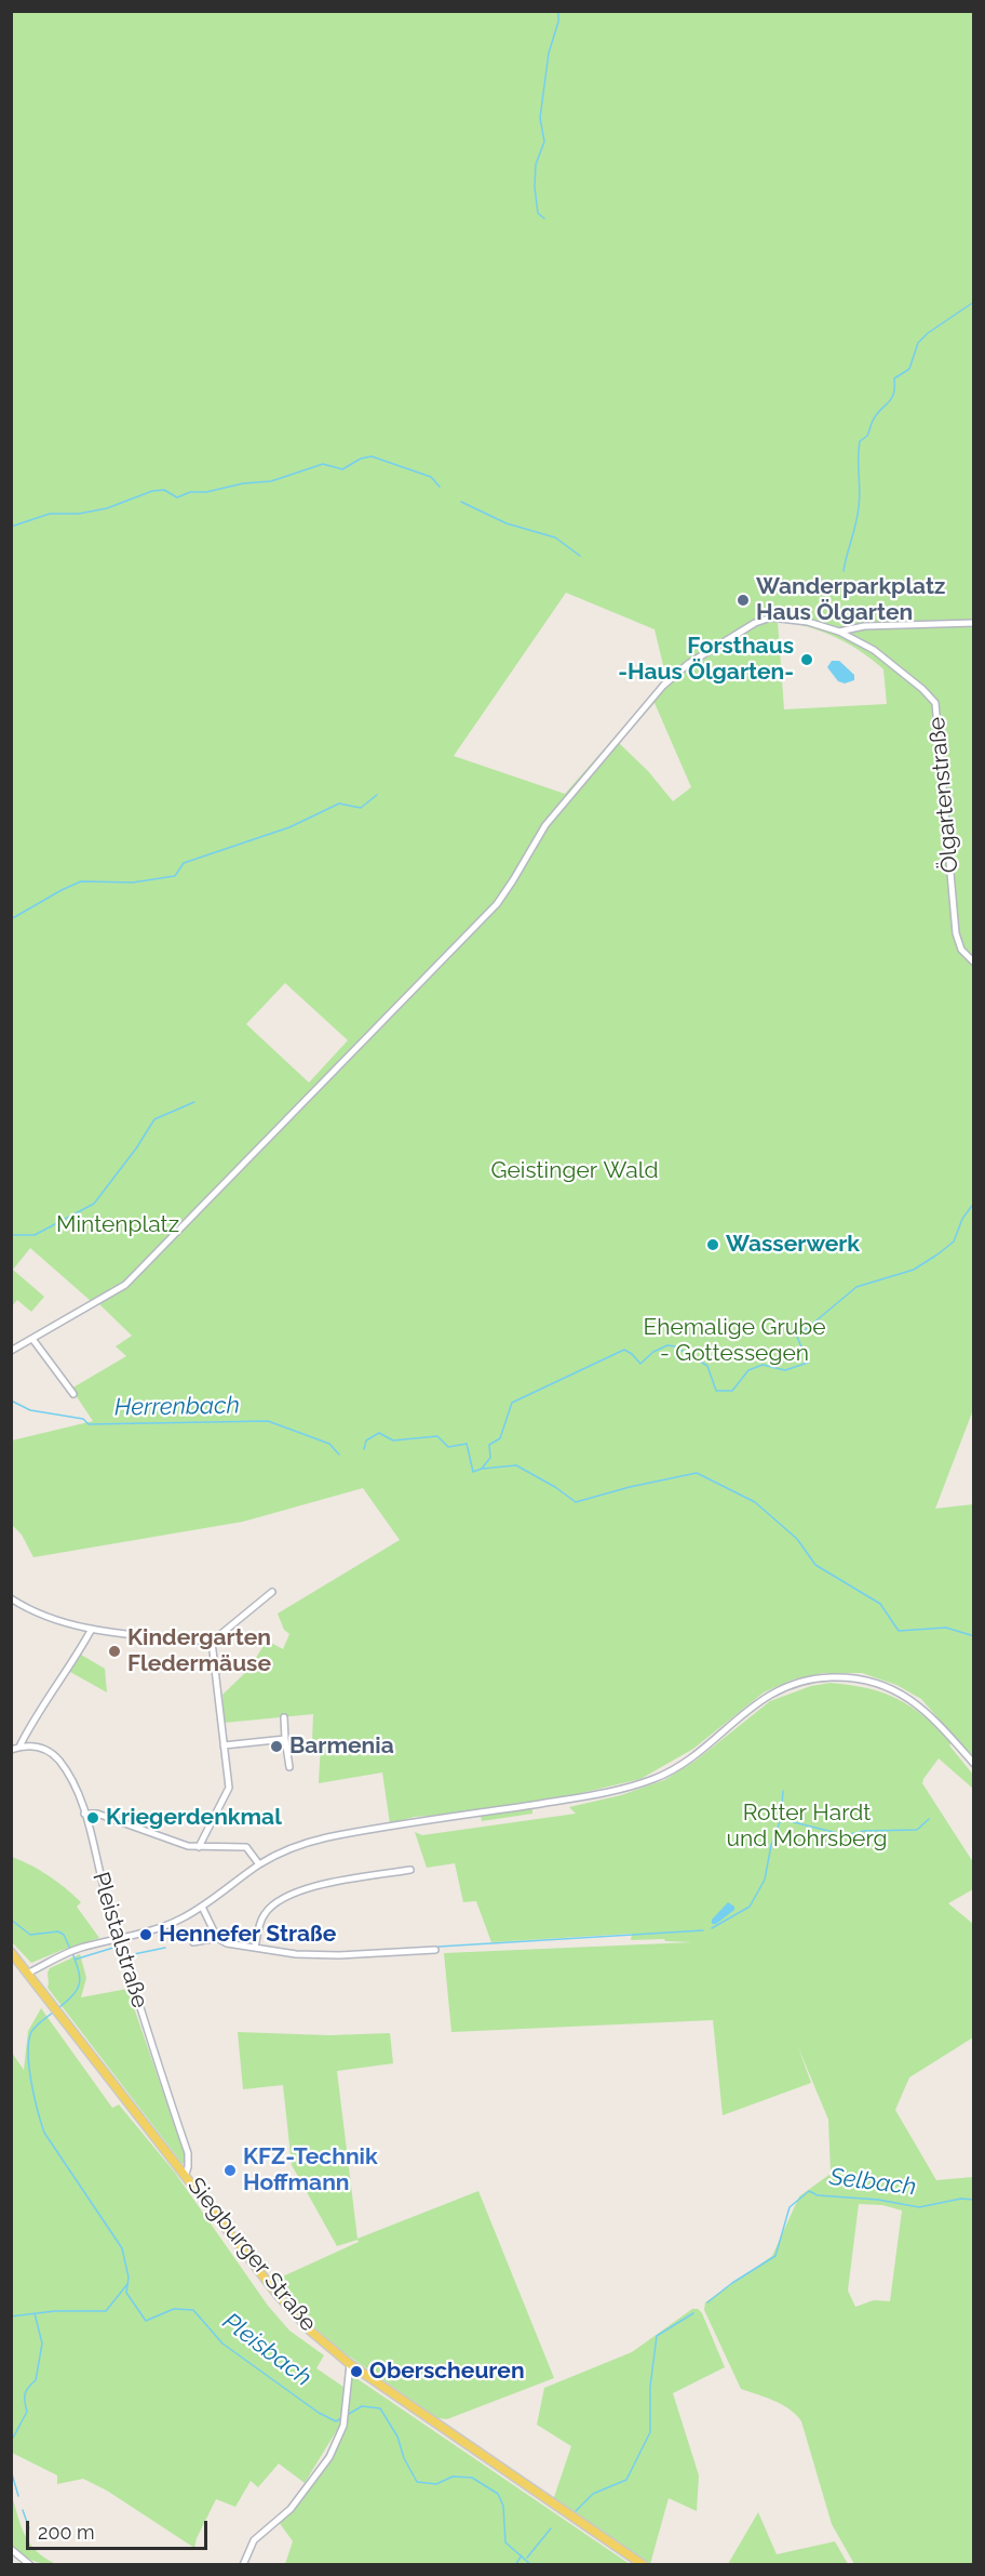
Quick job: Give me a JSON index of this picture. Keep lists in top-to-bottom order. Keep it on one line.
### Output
{"streets":{"main road":["Siegburger Straße"],"street":["Ölgartenstraße","Pleistalstraße"]},"crossings":[["Pleistalstraße","Siegburger Straße"]],"water":["Herrenbach","Selbach","Pleisbach"],"parks":["Geistinger Wald","Mintenplatz","Ehemalige Grube - Gottessegen","Rotter Hardt und Mohrsberg"],"places":["Wanderparkplatz Haus Ölgarten","Forsthaus -Haus Ölgarten-","Wasserwerk","Kindergarten Fledermäuse","Barmenia","Kriegerdenkmal","Hennefer Straße","KFZ-Technik Hoffmann","Oberscheuren"],"scale_bar":"200 m"}
